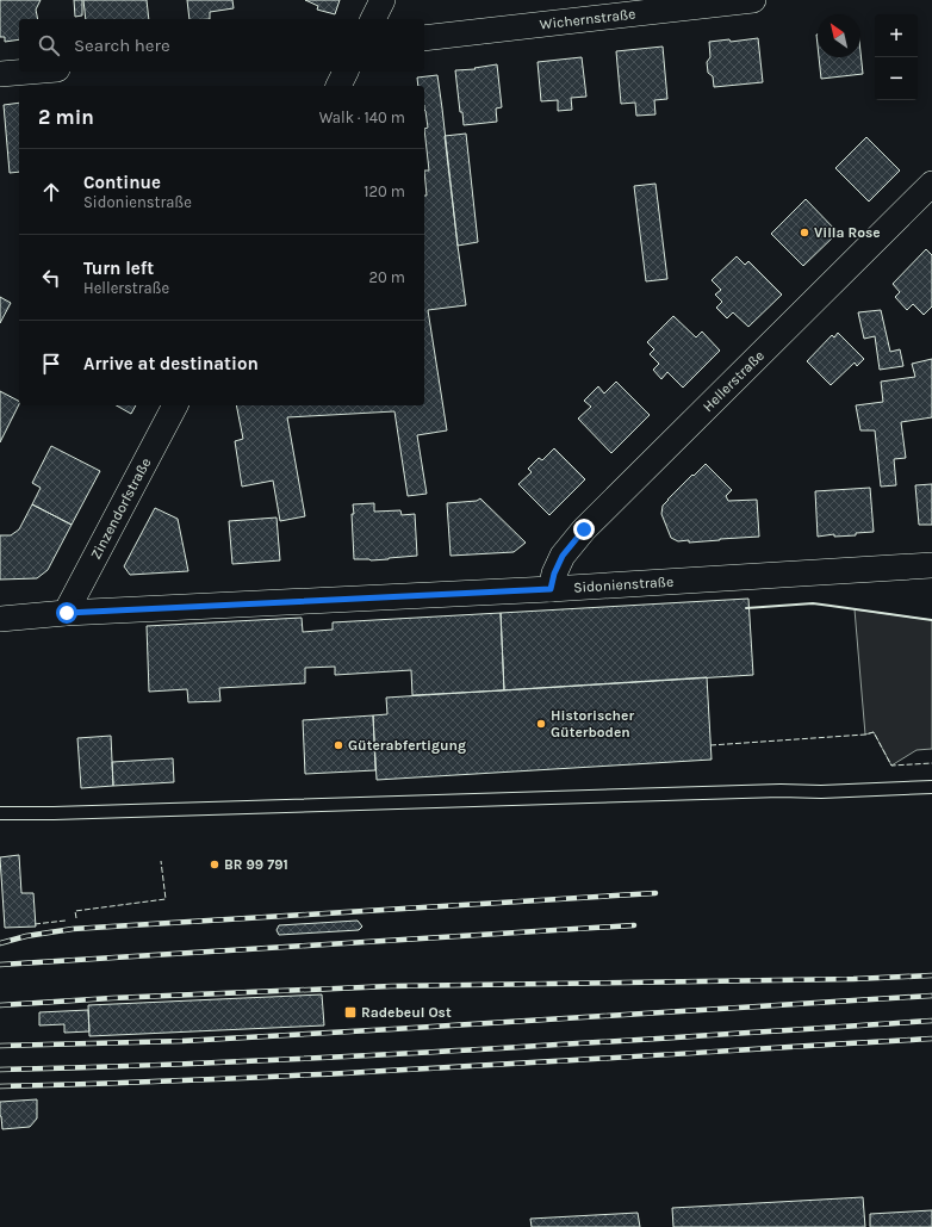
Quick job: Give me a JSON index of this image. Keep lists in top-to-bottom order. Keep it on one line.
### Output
{"streets":{"street":["Wichernstraße","Hellerstraße","Zinzendorfstraße","Sidonienstraße"]},"crossings":[["Hellerstraße","Sidonienstraße"],["Zinzendorfstraße","Sidonienstraße"]],"places":{"other":["Villa Rose","Historischer Güterboden","Güterabfertigung","BR 99 791"],"transit":["Radebeul Ost"]},"north":"top left","page":{"map_buttons":["+","−"],"search":"Search here","heading":["2 min","Walk · 140 m"],"list":[["Continue","Sidonienstraße","120 m"],["Turn left","Hellerstraße","20 m"],"Arrive at destination"]}}
